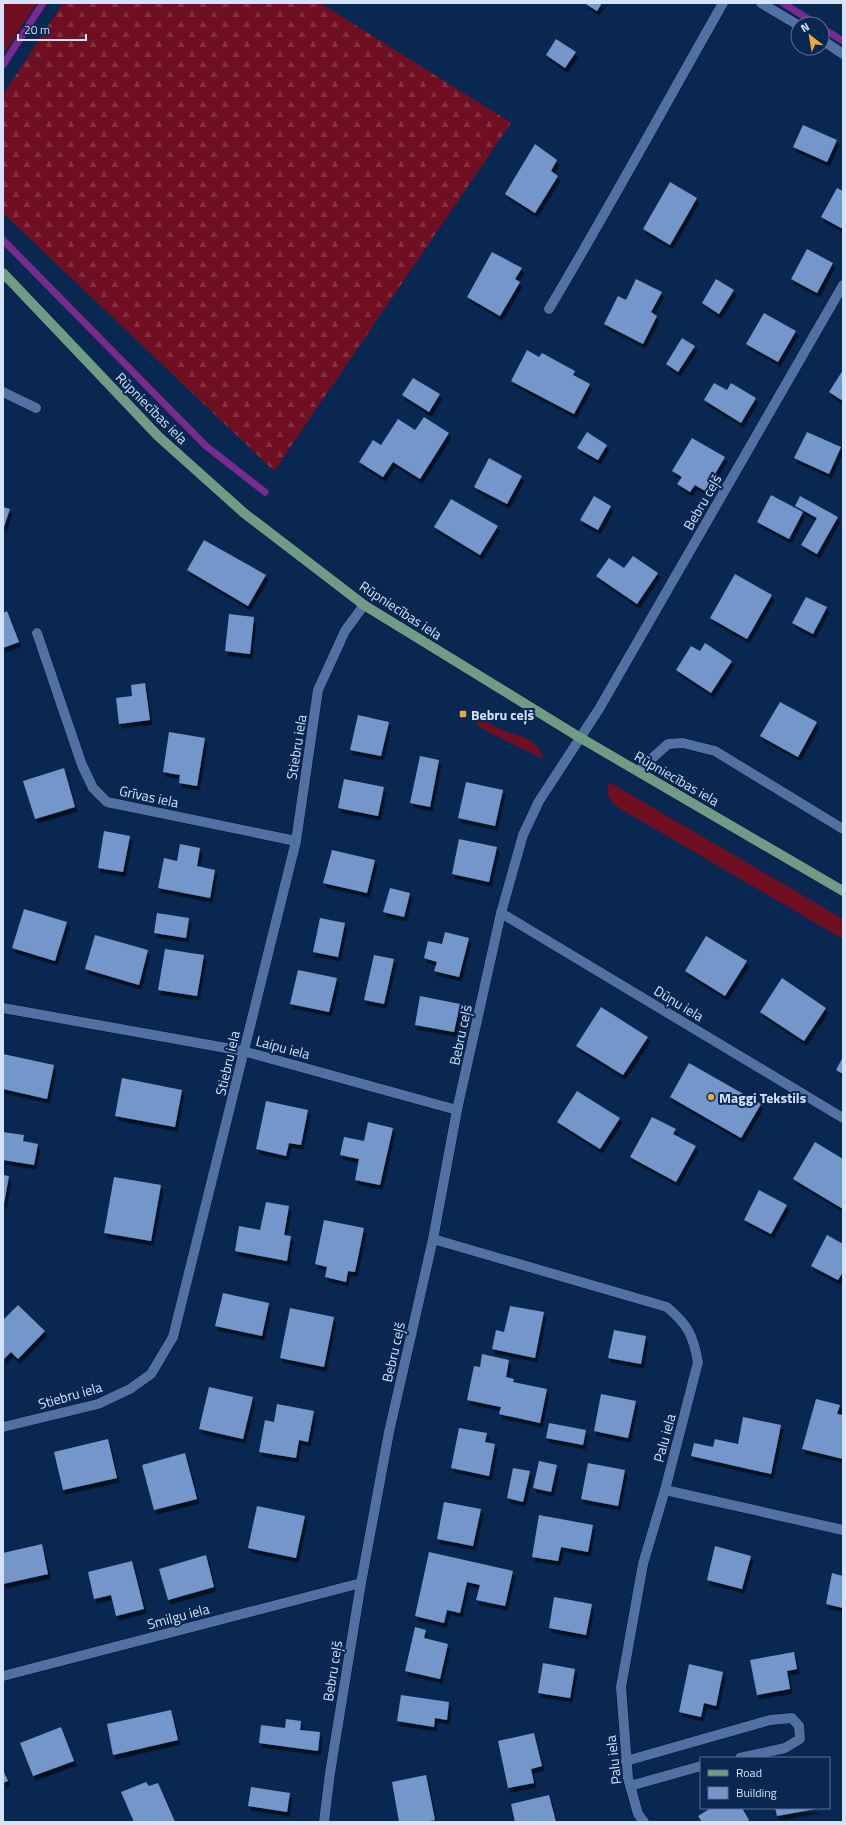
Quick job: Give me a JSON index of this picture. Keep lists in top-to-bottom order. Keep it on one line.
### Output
{"streets":{"main road":["Rūpniecības iela"],"street":["Bebru ceļš","Stiebru iela","Grīvas iela","Dūņu iela","Laipu iela","Palu iela","Smilgu iela"]},"crossings":[["Rūpniecības iela","Bebru ceļš"],["Rūpniecības iela","Stiebru iela"],["Bebru ceļš","Dūņu iela"],["Bebru ceļš","Laipu iela"],["Bebru ceļš","Palu iela"],["Bebru ceļš","Smilgu iela"],["Stiebru iela","Grīvas iela"],["Stiebru iela","Laipu iela"]],"places":{"transit":["Bebru ceļš"],"other":["Maggi Tekstils"]},"legend":["Road","Building"],"scale_bar":"20 m","north":"top left"}
